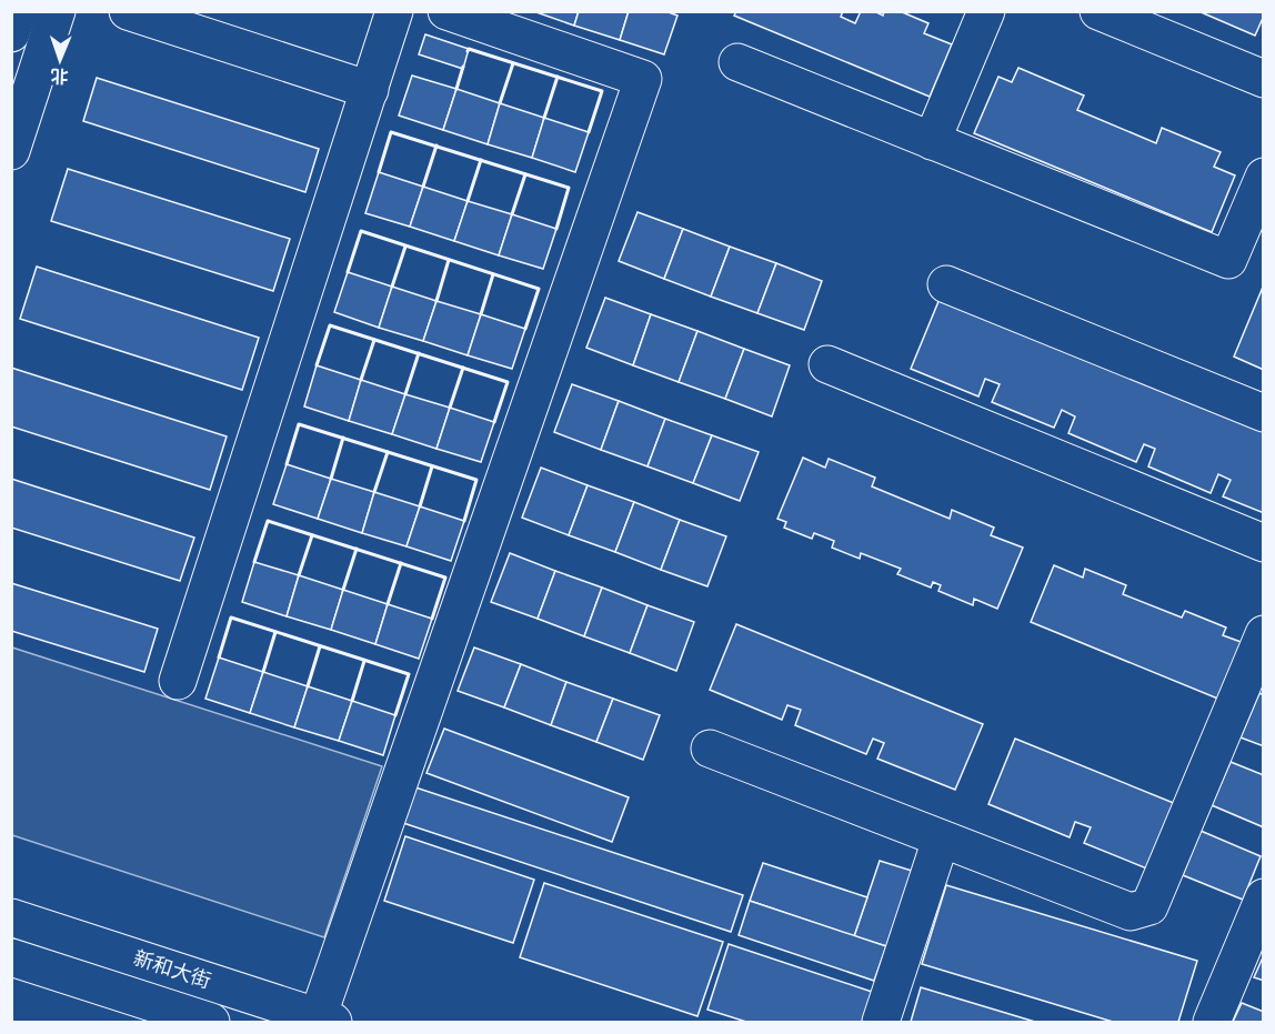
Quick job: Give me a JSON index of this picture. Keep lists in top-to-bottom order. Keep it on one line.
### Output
{"streets":{"street":["新和大街"]},"north":"bottom"}
